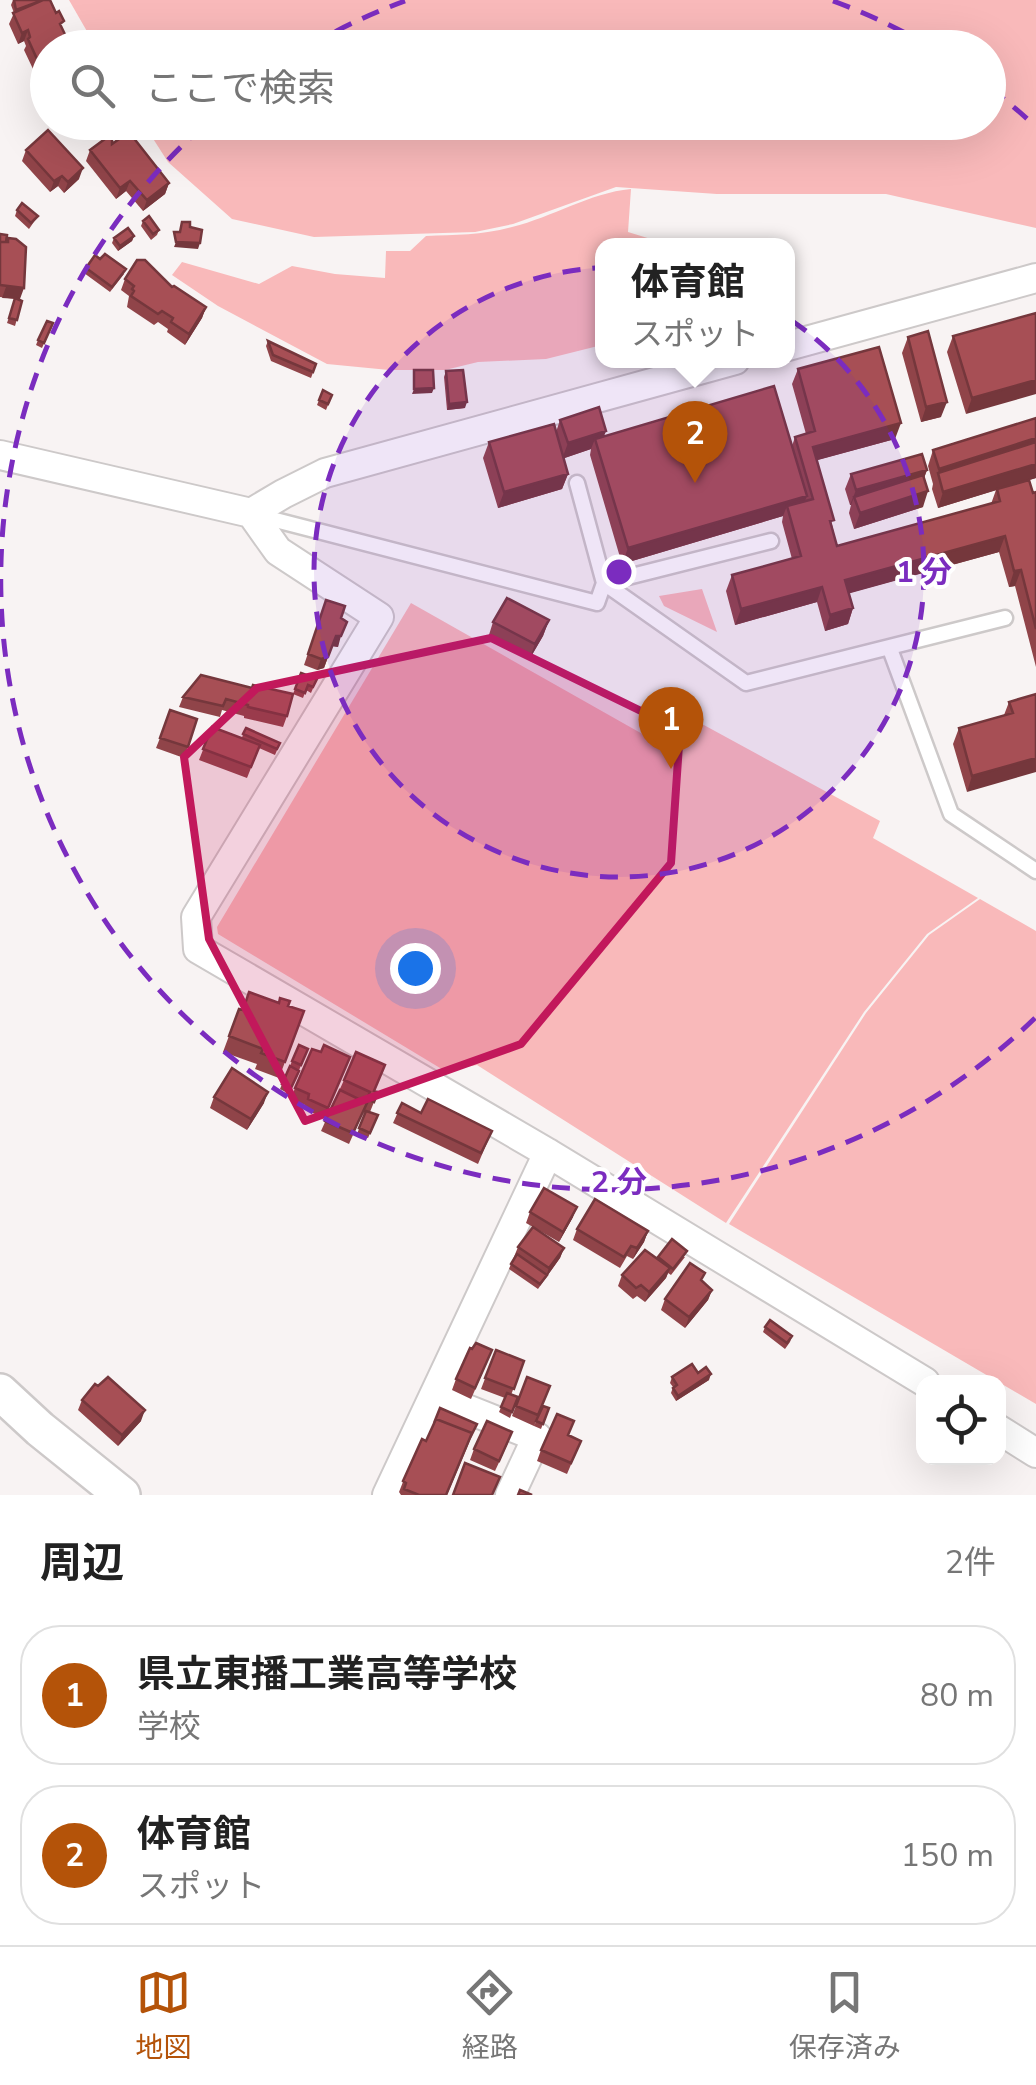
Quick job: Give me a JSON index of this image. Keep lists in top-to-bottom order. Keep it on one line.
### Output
{"page":{"search":"ここで検索","popup":["体育館","スポット"],"pins":["2","1"],"heading":["周辺","2件"],"list":[{"mark":"1","name":"県立東播工業高等学校","note":"学校","value":"80 m"},{"mark":"2","name":"体育館","note":"スポット","value":"150 m"}],"nav":["地図","経路","保存済み"]},"rings":["1 分","2 分"]}
